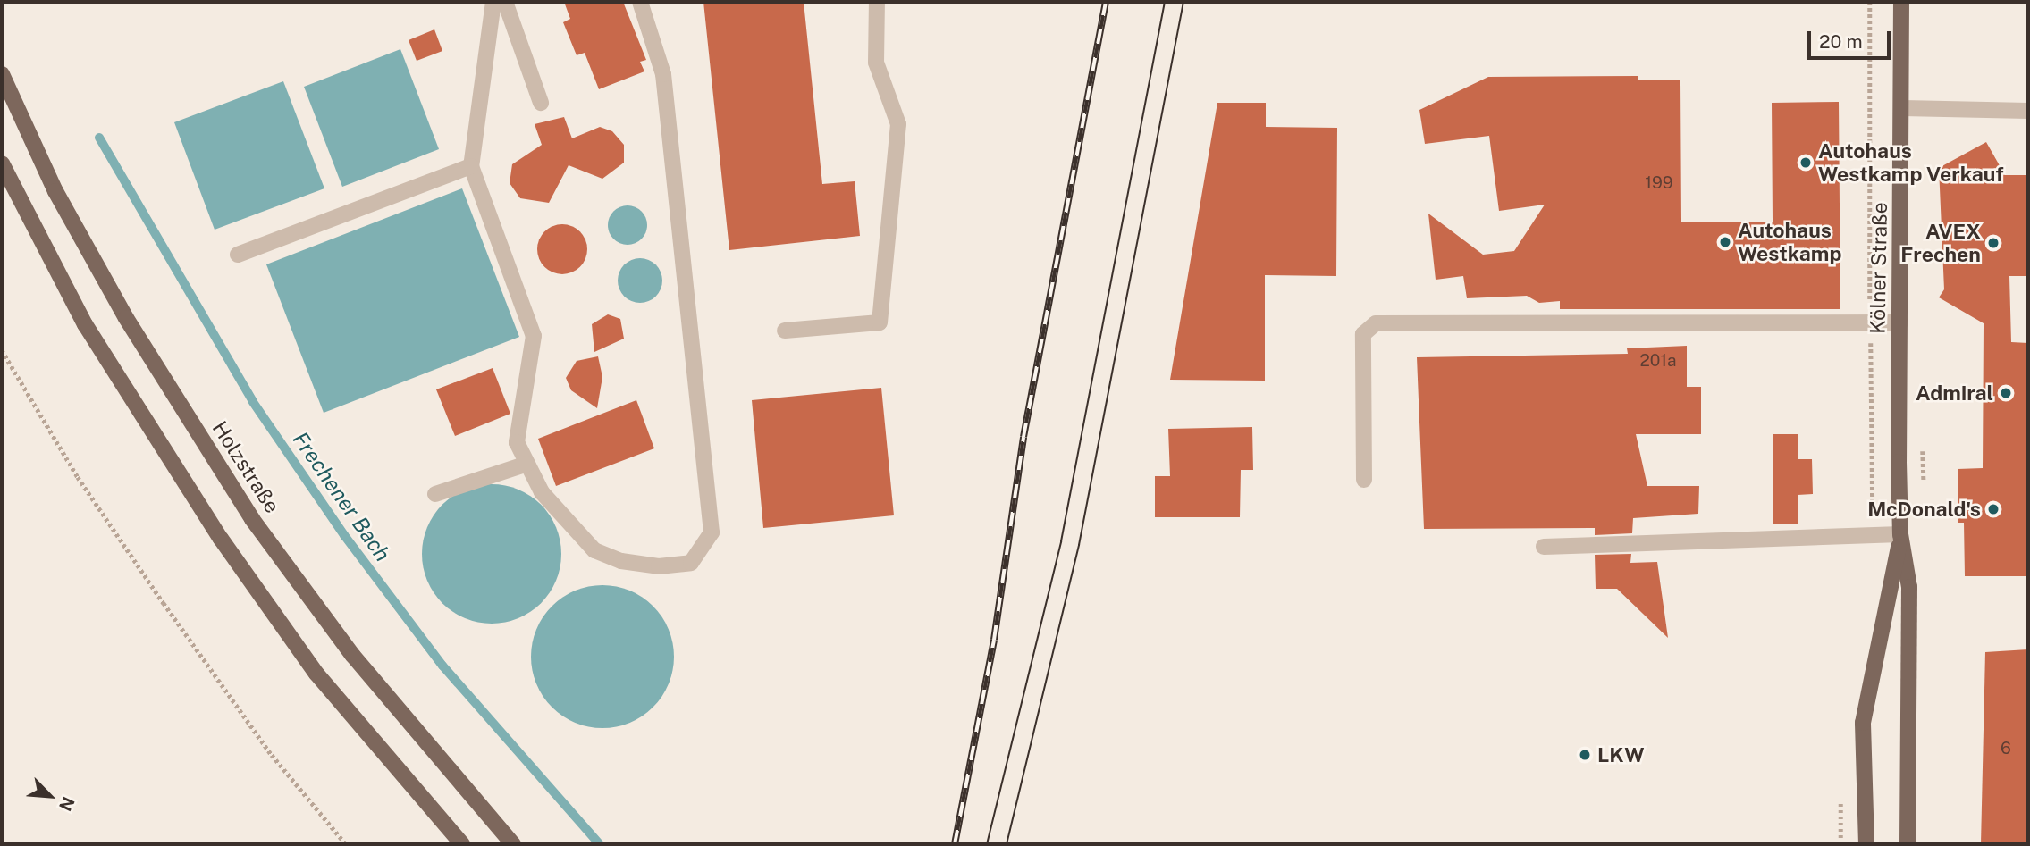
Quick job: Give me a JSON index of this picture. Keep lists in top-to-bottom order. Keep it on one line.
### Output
{"streets":{"main road":["Kölner Straße","Holzstraße"]},"water":["Frechener Bach"],"places":["Autohaus Westkamp Verkauf","Autohaus Westkamp","AVEX Frechen","Admiral","McDonald's","LKW"],"house_numbers":["199","201a","6"],"scale_bar":"20 m","north":"bottom right"}
